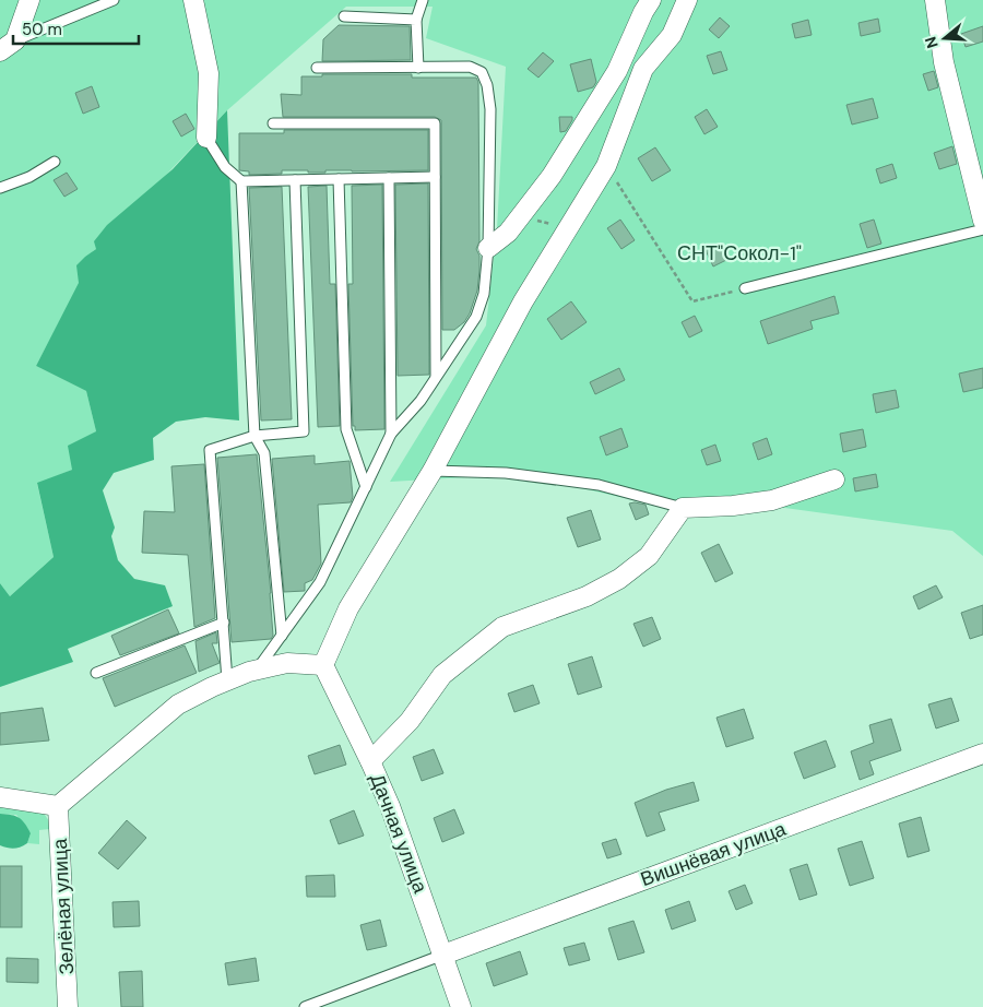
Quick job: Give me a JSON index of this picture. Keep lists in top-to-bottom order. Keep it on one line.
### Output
{"streets":{"street":["Дачная улица","Вишнёвая улица","Зелёная улица"]},"crossings":[["Дачная улица","Вишнёвая улица"]],"parks":["СНТ\"Сокол-1\""],"scale_bar":"50 m","north":"left"}
